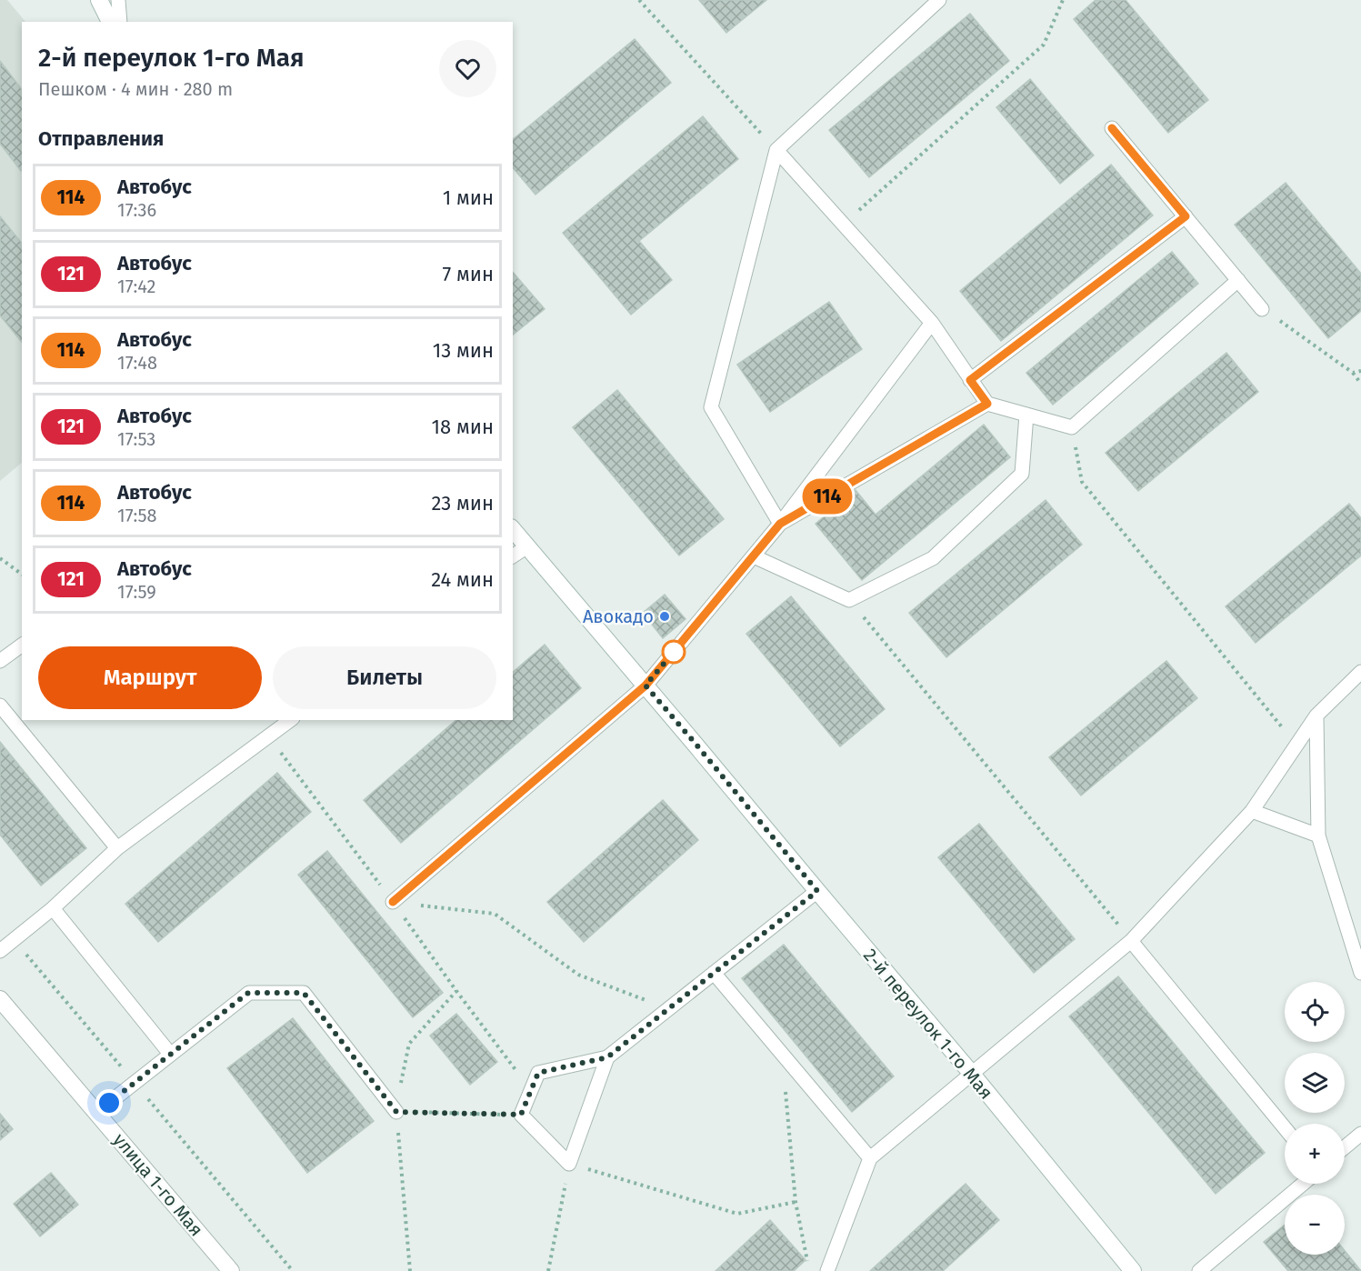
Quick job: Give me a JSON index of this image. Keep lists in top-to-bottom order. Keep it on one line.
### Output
{"streets":{"street":["2-й переулок 1-го Мая","улица 1-го Мая"]},"places":["Авокадо"],"lines":["bus line 114"],"page":{"on_map":"114","heading":[["2-й переулок 1-го Мая","Пешком · 4 мин · 280 m"],"Отправления"],"list":[{"mark":"114","name":"Автобус","note":"17:36","value":"1 мин"},{"mark":"121","name":"Автобус","note":"17:42","value":"7 мин"},{"mark":"114","name":"Автобус","note":"17:48","value":"13 мин"},{"mark":"121","name":"Автобус","note":"17:53","value":"18 мин"},{"mark":"114","name":"Автобус","note":"17:58","value":"23 мин"},{"mark":"121","name":"Автобус","note":"17:59","value":"24 мин"}],"buttons":["Маршрут","Билеты"],"map_buttons":["+","−"]}}
